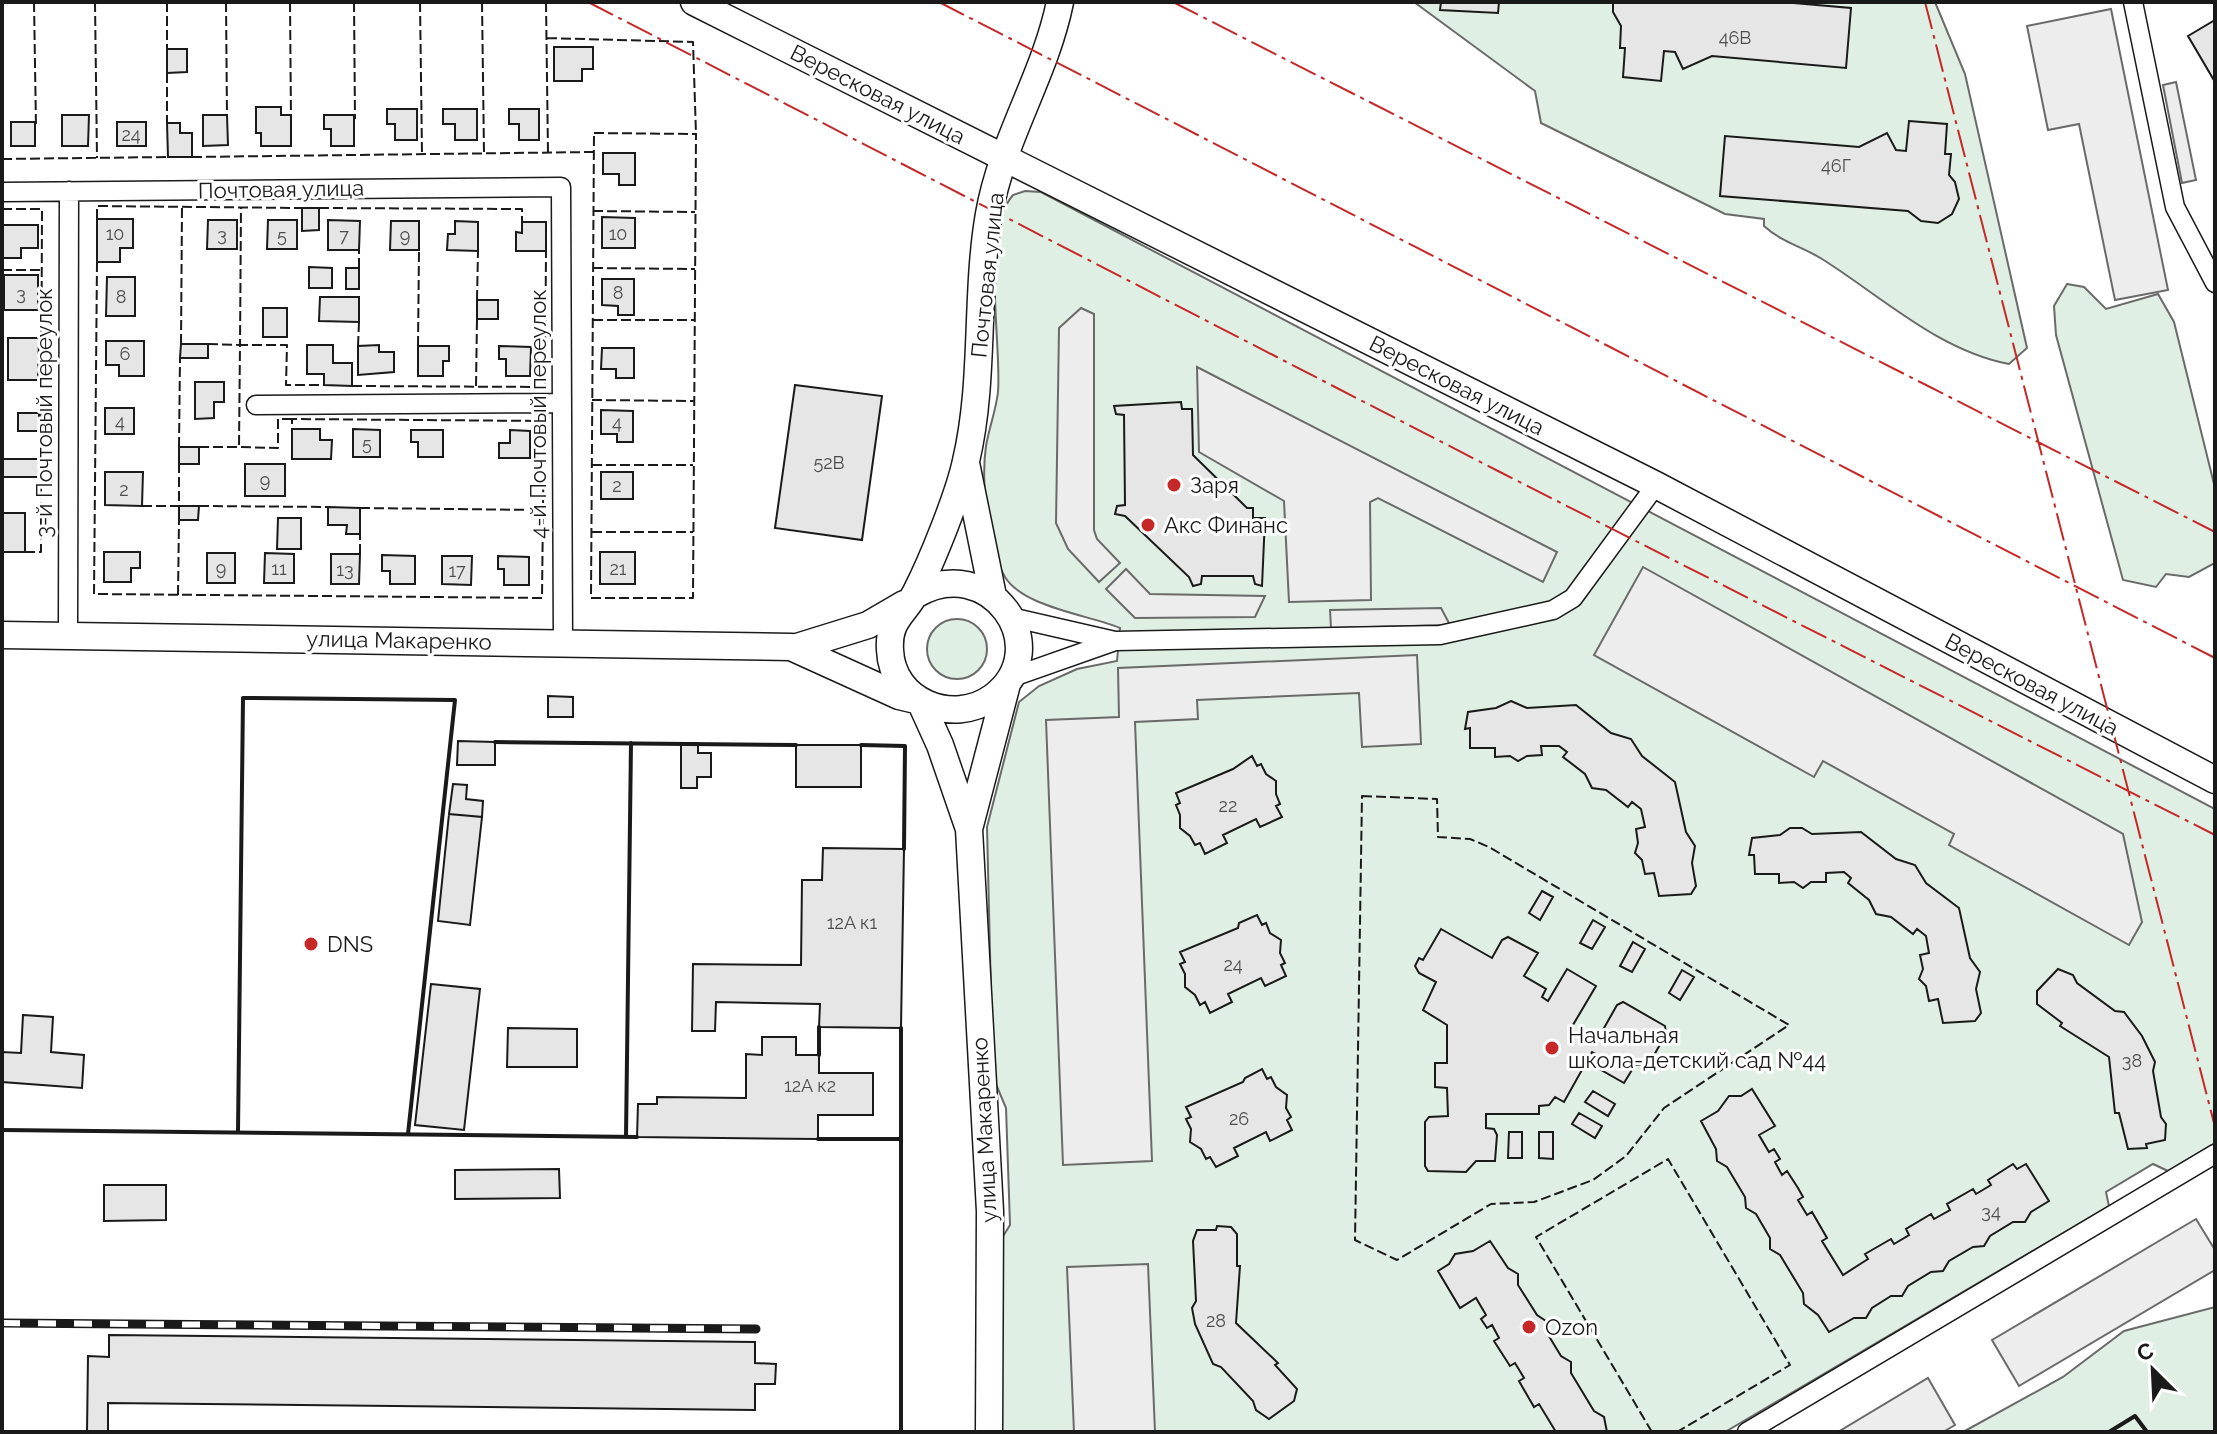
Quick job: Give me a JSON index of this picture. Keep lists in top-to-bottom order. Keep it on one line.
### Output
{"streets":{"street":["Вересковая улица","Почтовая улица","3-й Почтовый переулок","4-й Почтовый переулок","улица Макаренко"]},"crossings":[["Вересковая улица","Почтовая улица"],["Почтовая улица","3-й Почтовый переулок"],["Почтовая улица","4-й Почтовый переулок"],["Почтовая улица","улица Макаренко"],["3-й Почтовый переулок","улица Макаренко"],["4-й Почтовый переулок","улица Макаренко"]],"places":["Заря","Акс Финанс","DNS","Начальная школа-детский сад №44","Ozon"],"house_numbers":["46В","24","46Г","10","10","3","5","7","9","8","3","8","6","4","4","5","52В","9","2","2","9","11","21","13","17","22","12А к1","24","38","12А к2","26","34","28"],"north":"top left"}
